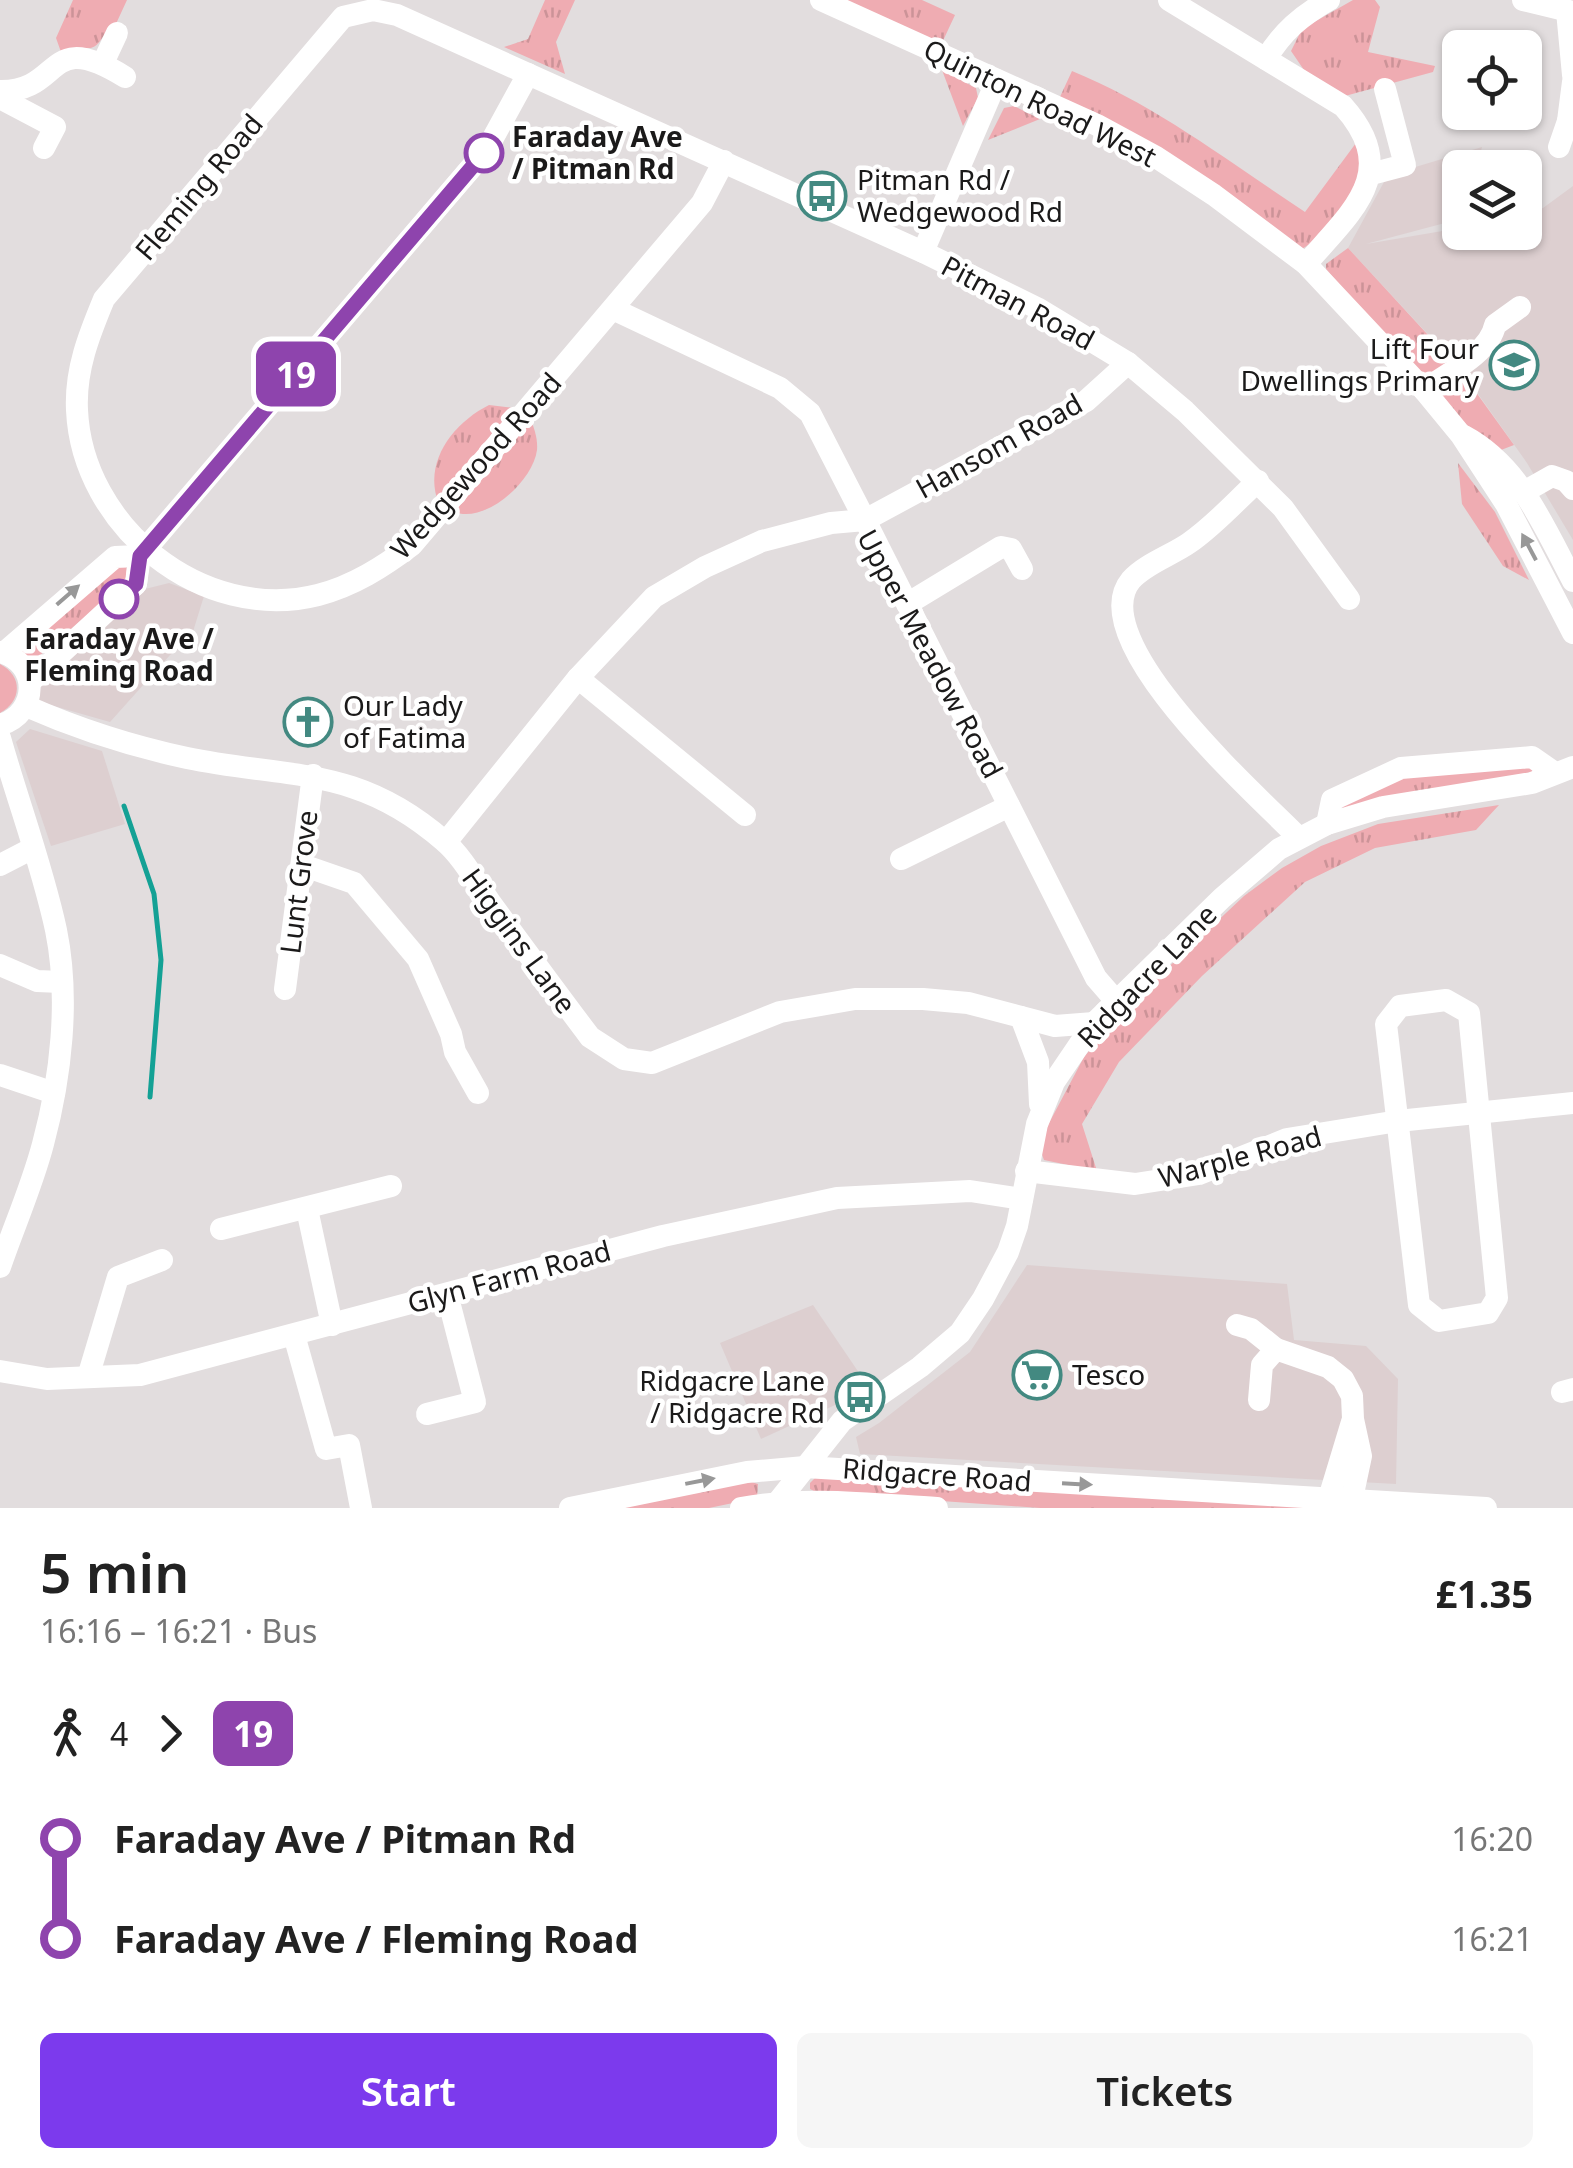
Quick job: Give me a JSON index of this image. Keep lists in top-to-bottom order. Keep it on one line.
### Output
{"streets":{"street":["Quinton Road West","Fleming Road","Pitman Road","Hansom Road","Wedgewood Road","Upper Meadow Road","Lunt Grove","Higgins Lane","Ridgacre Lane","Warple Road","Glyn Farm Road","Ridgacre Road"]},"crossings":[["Fleming Road","Pitman Road"],["Fleming Road","Wedgewood Road"],["Pitman Road","Hansom Road"],["Pitman Road","Wedgewood Road"],["Hansom Road","Upper Meadow Road"],["Upper Meadow Road","Higgins Lane"],["Upper Meadow Road","Ridgacre Lane"],["Lunt Grove","Higgins Lane"],["Higgins Lane","Ridgacre Lane"],["Ridgacre Lane","Warple Road"],["Ridgacre Lane","Glyn Farm Road"],["Ridgacre Lane","Ridgacre Road"]],"one_way":["Ridgacre Road"],"places":{"other":["Faraday Ave / Pitman Rd","Faraday Ave / Fleming Road"],"bus stop":["Pitman Rd / Wedgewood Rd","Ridgacre Lane / Ridgacre Rd"],"school or university":["Lift Four Dwellings Primary"],"church":["Our Lady of Fatima"],"supermarket":["Tesco"]},"lines":["bus line 19"],"page":{"on_map":"19","heading":["5 min","16:16 – 16:21 · Bus","£1.35"],"legs":["4","19"],"list":[{"name":"Faraday Ave / Pitman Rd","value":"16:20"},{"name":"Faraday Ave / Fleming Road","value":"16:21"}],"buttons":["Start","Tickets"]}}
